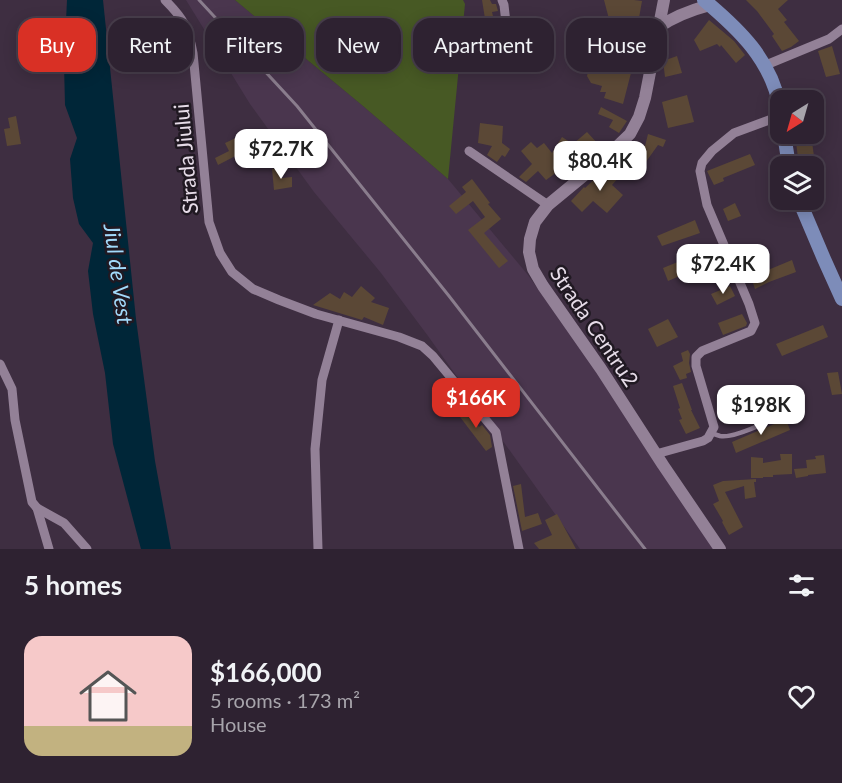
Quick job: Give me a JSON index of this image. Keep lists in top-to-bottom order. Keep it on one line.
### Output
{"streets":{"street":["Strada Jiului","Strada Centru2"]},"water":["Jiul de Vest"],"north":"bottom left","page":{"chip":["Buy","Rent","Filters","New","Apartment","House"],"price":["$72.7K","$80.4K","$72.4K","$166K","$198K"],"heading":"5 homes","list":[{"name":"$166,000","note":"5 rooms · 173 m² · House"}]}}
